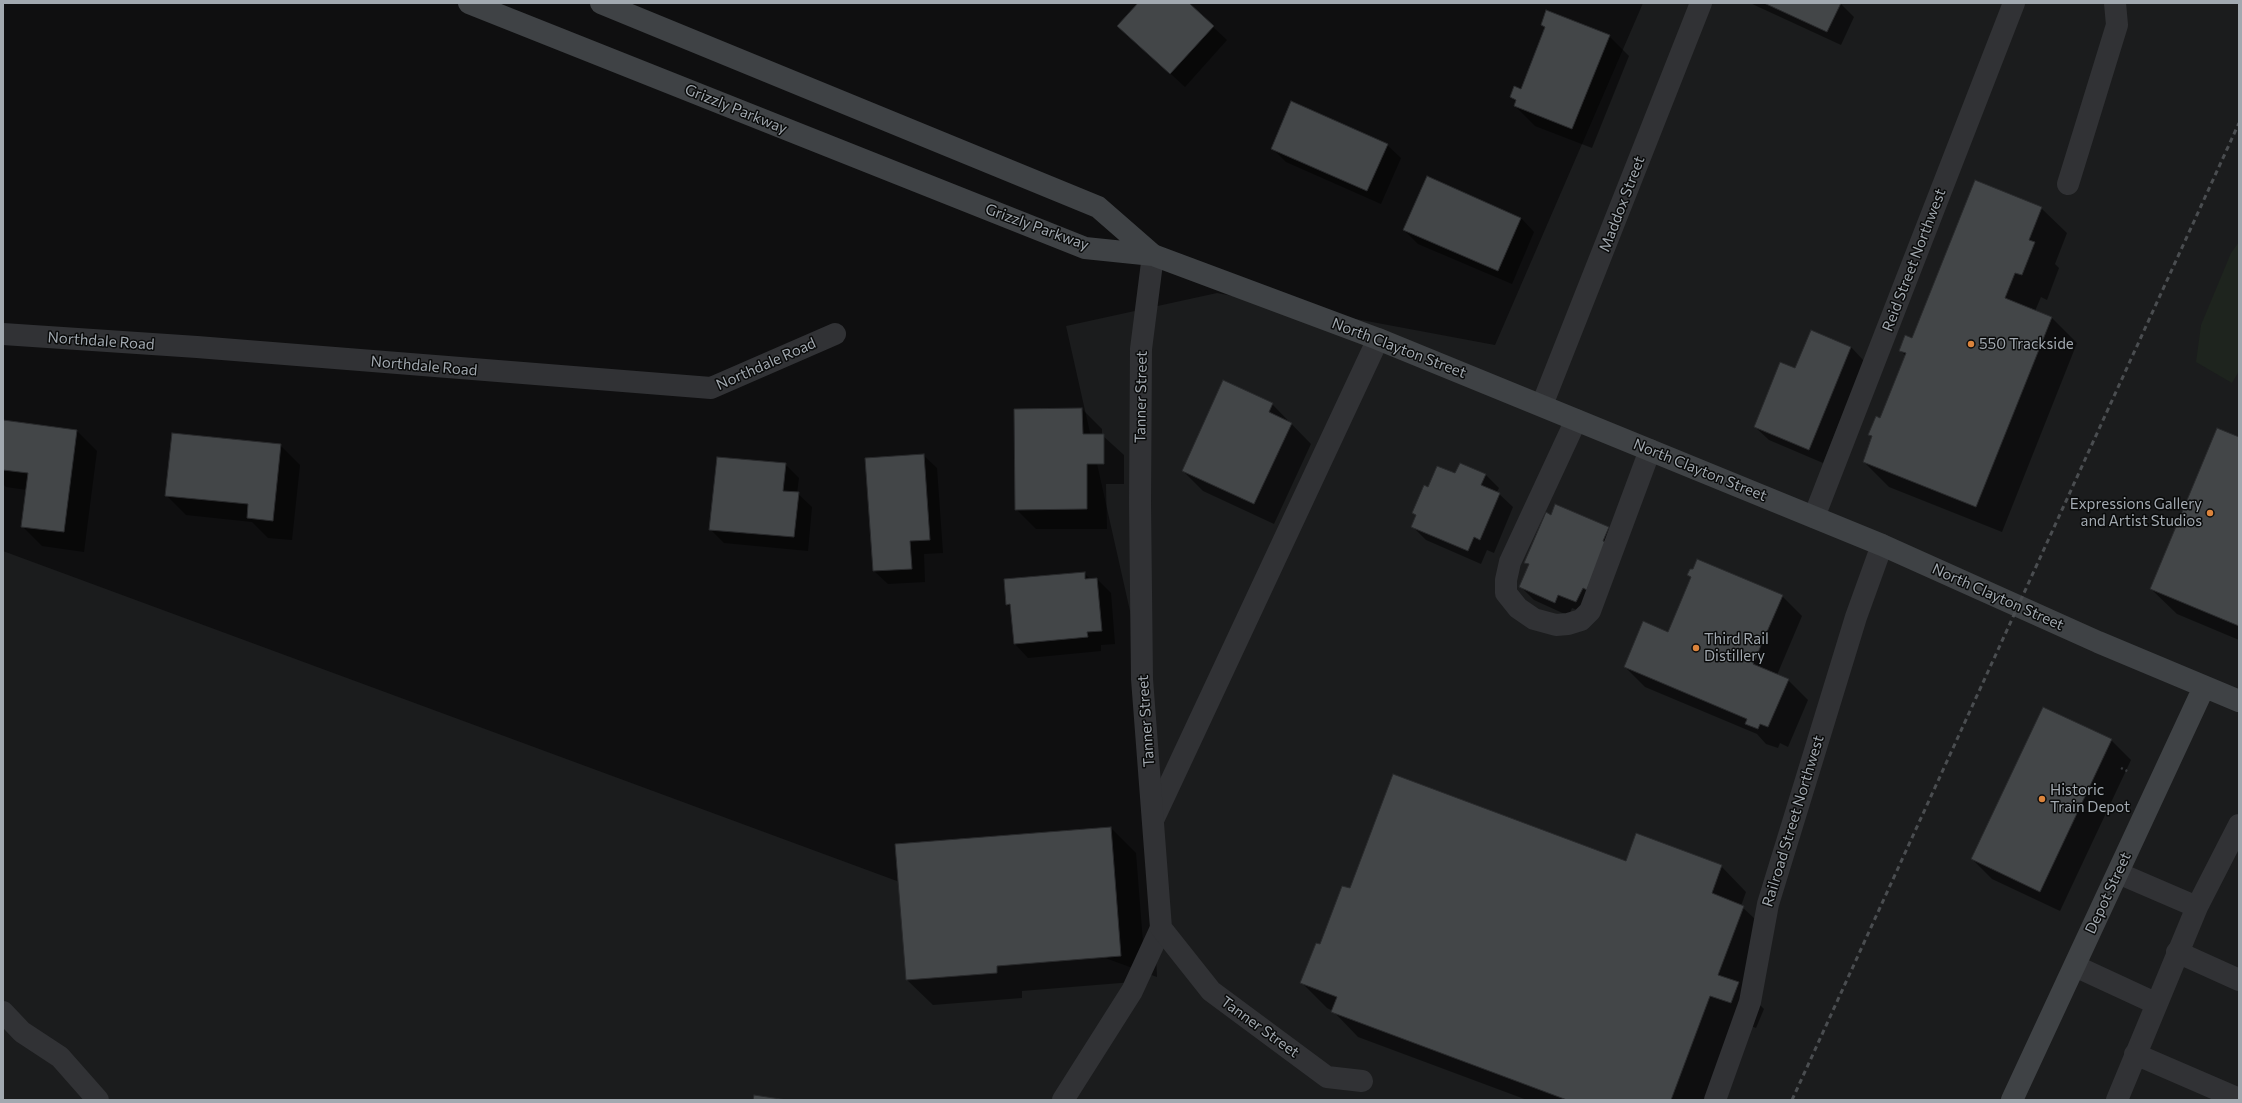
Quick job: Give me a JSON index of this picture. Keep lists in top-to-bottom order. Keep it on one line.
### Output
{"streets":{"street":["Grizzly Parkway","Maddox Street","Reid Street Northwest","Northdale Road","North Clayton Street","Tanner Street","Railroad Street Northwest","Depot Street"]},"crossings":[["Grizzly Parkway","North Clayton Street"],["Grizzly Parkway","Tanner Street"],["Maddox Street","North Clayton Street"],["Reid Street Northwest","North Clayton Street"],["North Clayton Street","Tanner Street"],["North Clayton Street","Railroad Street Northwest"],["North Clayton Street","Depot Street"]],"places":["550 Trackside","Expressions Gallery and Artist Studios","Third Rail Distillery","Historic Train Depot"]}
